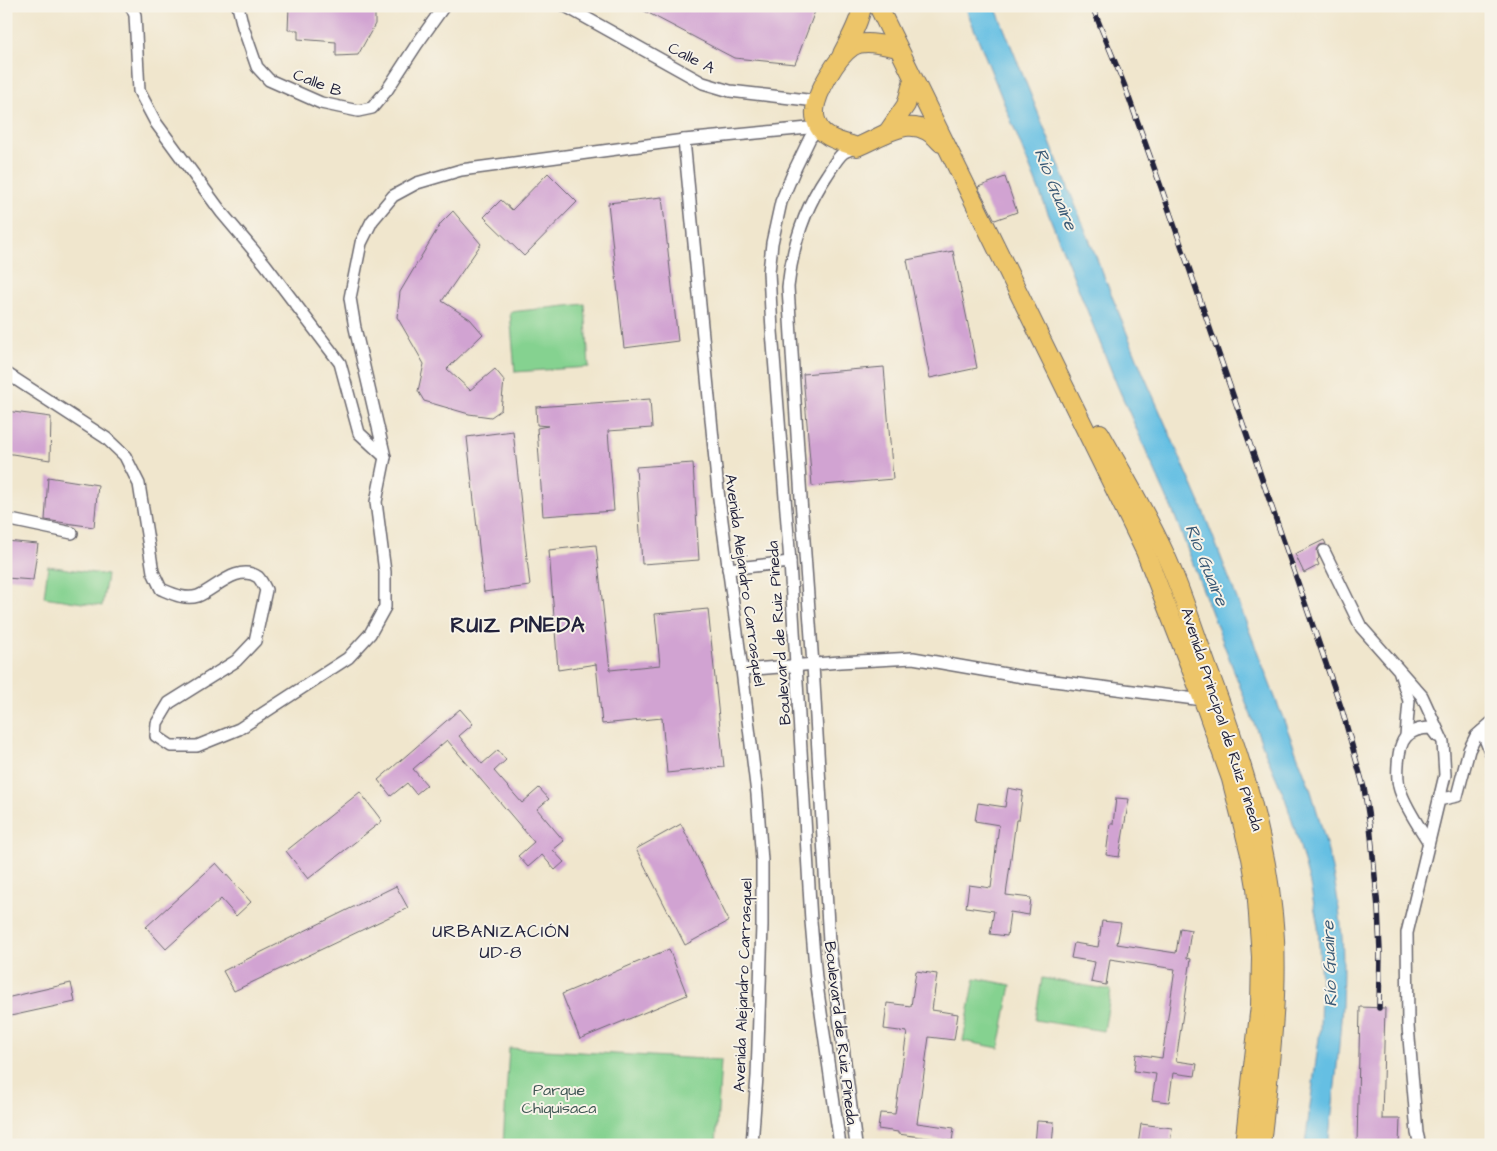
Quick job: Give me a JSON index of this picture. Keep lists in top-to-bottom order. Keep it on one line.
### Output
{"streets":{"main road":["Avenida Principal de Ruiz Pineda"],"street":["Calle A","Calle B","Avenida Alejandro Carrasquel","Boulevard de Ruiz Pineda"]},"crossings":[["Calle A","Boulevard de Ruiz Pineda"],["Calle A","Avenida Principal de Ruiz Pineda"],["Boulevard de Ruiz Pineda","Avenida Principal de Ruiz Pineda"]],"districts":["RUIZ PINEDA","URBANIZACIÓN UD-8"],"water":["Río Guaire"],"parks":["Parque Chiquisaca"]}
